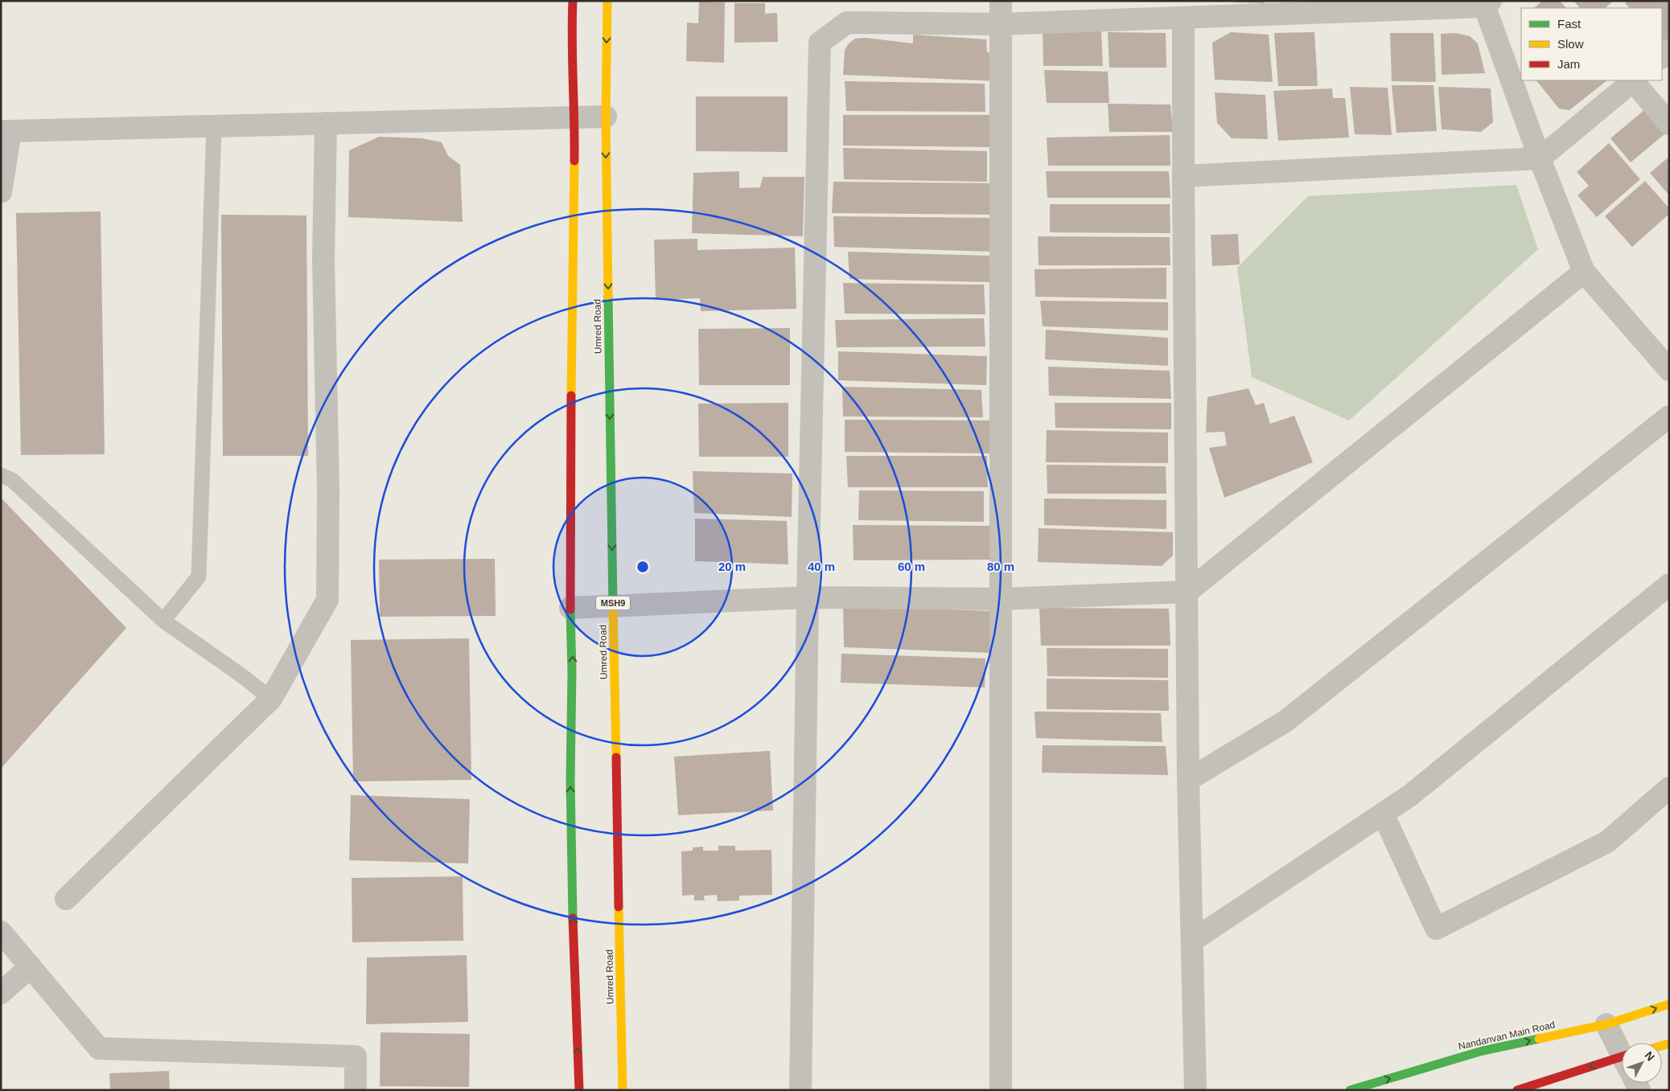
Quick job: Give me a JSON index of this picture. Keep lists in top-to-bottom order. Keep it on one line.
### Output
{"streets":{"main road":["Umred Road","MSH9","Nandanvan Main Road"]},"legend":["Fast","Slow","Jam"],"north":"top right","rings":["20 m","40 m","60 m","80 m"]}
